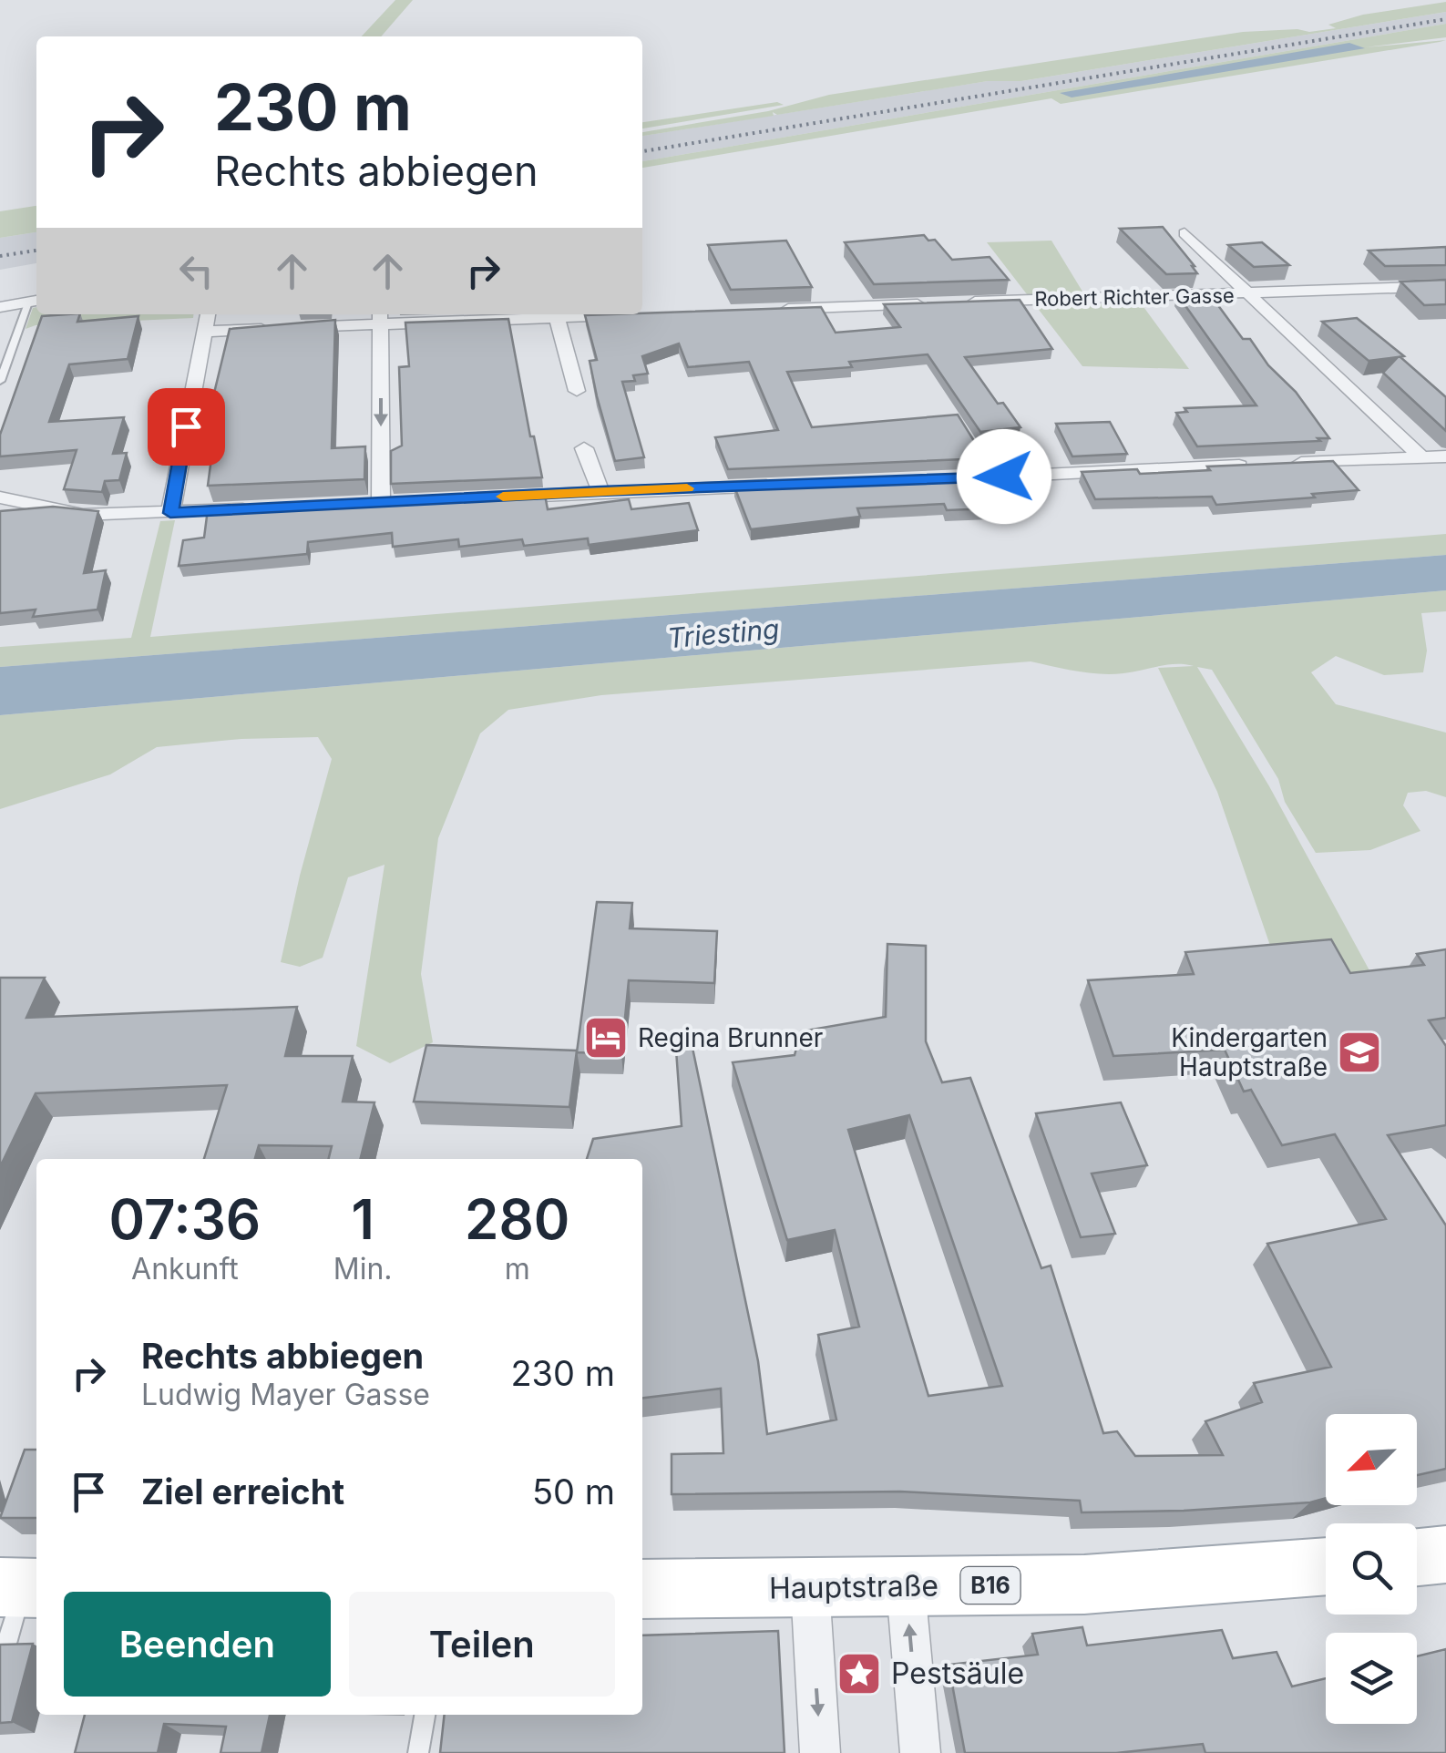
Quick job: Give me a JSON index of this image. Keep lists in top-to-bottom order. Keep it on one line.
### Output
{"streets":{"main road":["B16","Hauptstraße"],"street":["Robert Richter Gasse"]},"water":["Triesting"],"places":{"hotel":["Regina Brunner"],"school or university":["Kindergarten Hauptstraße"],"place":["Pestsäule"]},"north":"bottom left","page":{"turn":["230 m","Rechts abbiegen"],"eta":["07:36","Ankunft","1","Min.","280","m"],"list":[{"name":"Rechts abbiegen","note":"Ludwig Mayer Gasse","value":"230 m"},{"name":"Ziel erreicht","value":"50 m"}],"buttons":["Beenden","Teilen"]}}
